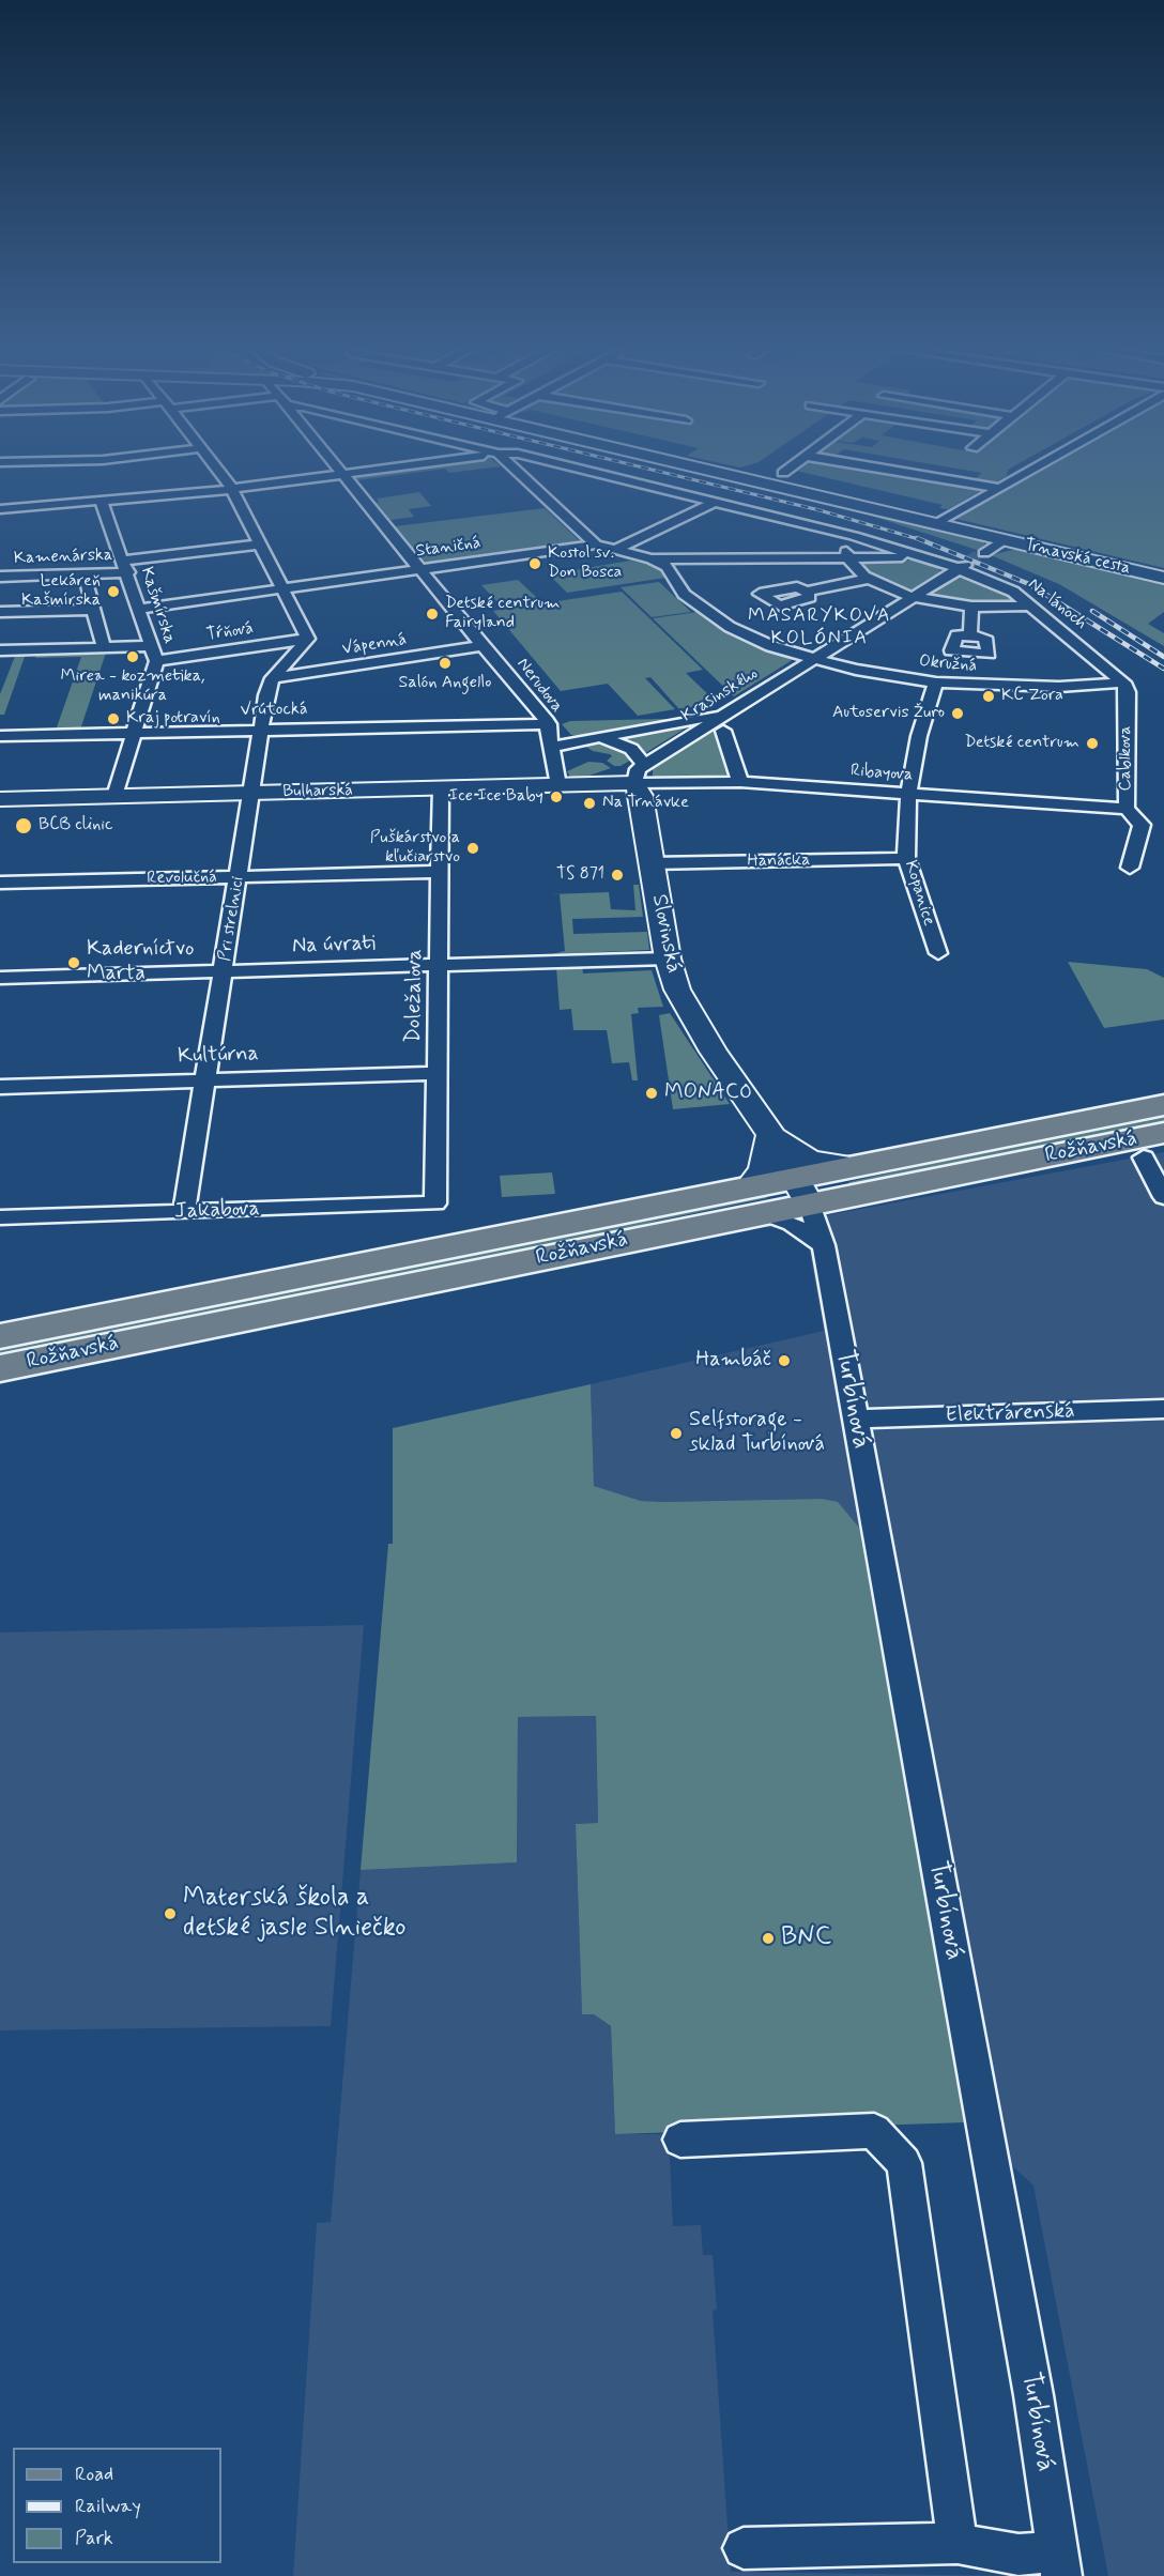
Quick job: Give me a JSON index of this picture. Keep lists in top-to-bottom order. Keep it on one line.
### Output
{"streets":{"main road":["Rožňavská"],"street":["Staničná","Kamenárska","Trnavská cesta","Na lánoch","Kašmírska","Tŕňová","Vápenná","Okružná","Nerudova","Krasinského","Vrútocká","Cablkova","Ribayova","Bulharská","Hanácka","Revolučná","Kopanice","Pri strelnici","Slovinská","Na úvrati","Doležalova","Kultúrna","Jakabova","Turbínová","Elektrárenská"]},"crossings":[["Staničná","Na lánoch"],["Staničná","Kašmírska"],["Staničná","Okružná"],["Staničná","Nerudova"],["Kamenárska","Kašmírska"],["Na lánoch","Okružná"],["Na lánoch","Krasinského"],["Na lánoch","Cablkova"],["Kašmírska","Tŕňová"],["Kašmírska","Vrútocká"],["Kašmírska","Bulharská"],["Tŕňová","Pri strelnici"],["Vápenná","Nerudova"],["Vápenná","Pri strelnici"],["Okružná","Krasinského"],["Okružná","Cablkova"],["Okružná","Kopanice"],["Nerudova","Vrútocká"],["Nerudova","Bulharská"],["Krasinského","Ribayova"],["Krasinského","Bulharská"],["Krasinského","Slovinská"],["Vrútocká","Pri strelnici"],["Cablkova","Ribayova"],["Ribayova","Bulharská"],["Ribayova","Kopanice"],["Ribayova","Slovinská"],["Bulharská","Pri strelnici"],["Bulharská","Slovinská"],["Bulharská","Doležalova"],["Hanácka","Kopanice"],["Hanácka","Slovinská"],["Revolučná","Pri strelnici"],["Revolučná","Doležalova"],["Pri strelnici","Na úvrati"],["Pri strelnici","Kultúrna"],["Pri strelnici","Jakabova"],["Slovinská","Na úvrati"],["Slovinská","Rožňavská"],["Slovinská","Turbínová"],["Na úvrati","Doležalova"],["Doležalova","Kultúrna"],["Doležalova","Jakabova"],["Rožňavská","Turbínová"],["Turbínová","Elektrárenská"]],"districts":["MASARYKOVA KOLÓNIA"],"places":["Kostol sv. Don Bosca","Lekáreň Kašmírska","Detské centrum Fairyland","Mirea - kozmetika, manikúra","Salón Angello","KC Zora","Autoservis Žuro","Kraj potravín","Detské centrum","Ice Ice Baby","Na Trnávke","BCB clinic","Puškárstvo a kľučiarstvo","TS 871","Kaderníctvo Marta","MONACO","Hambáč","Selfstorage - sklad Turbínová","Materská škola a detské jasle Slniečko","BNC"],"legend":["Road","Railway","Park"]}
